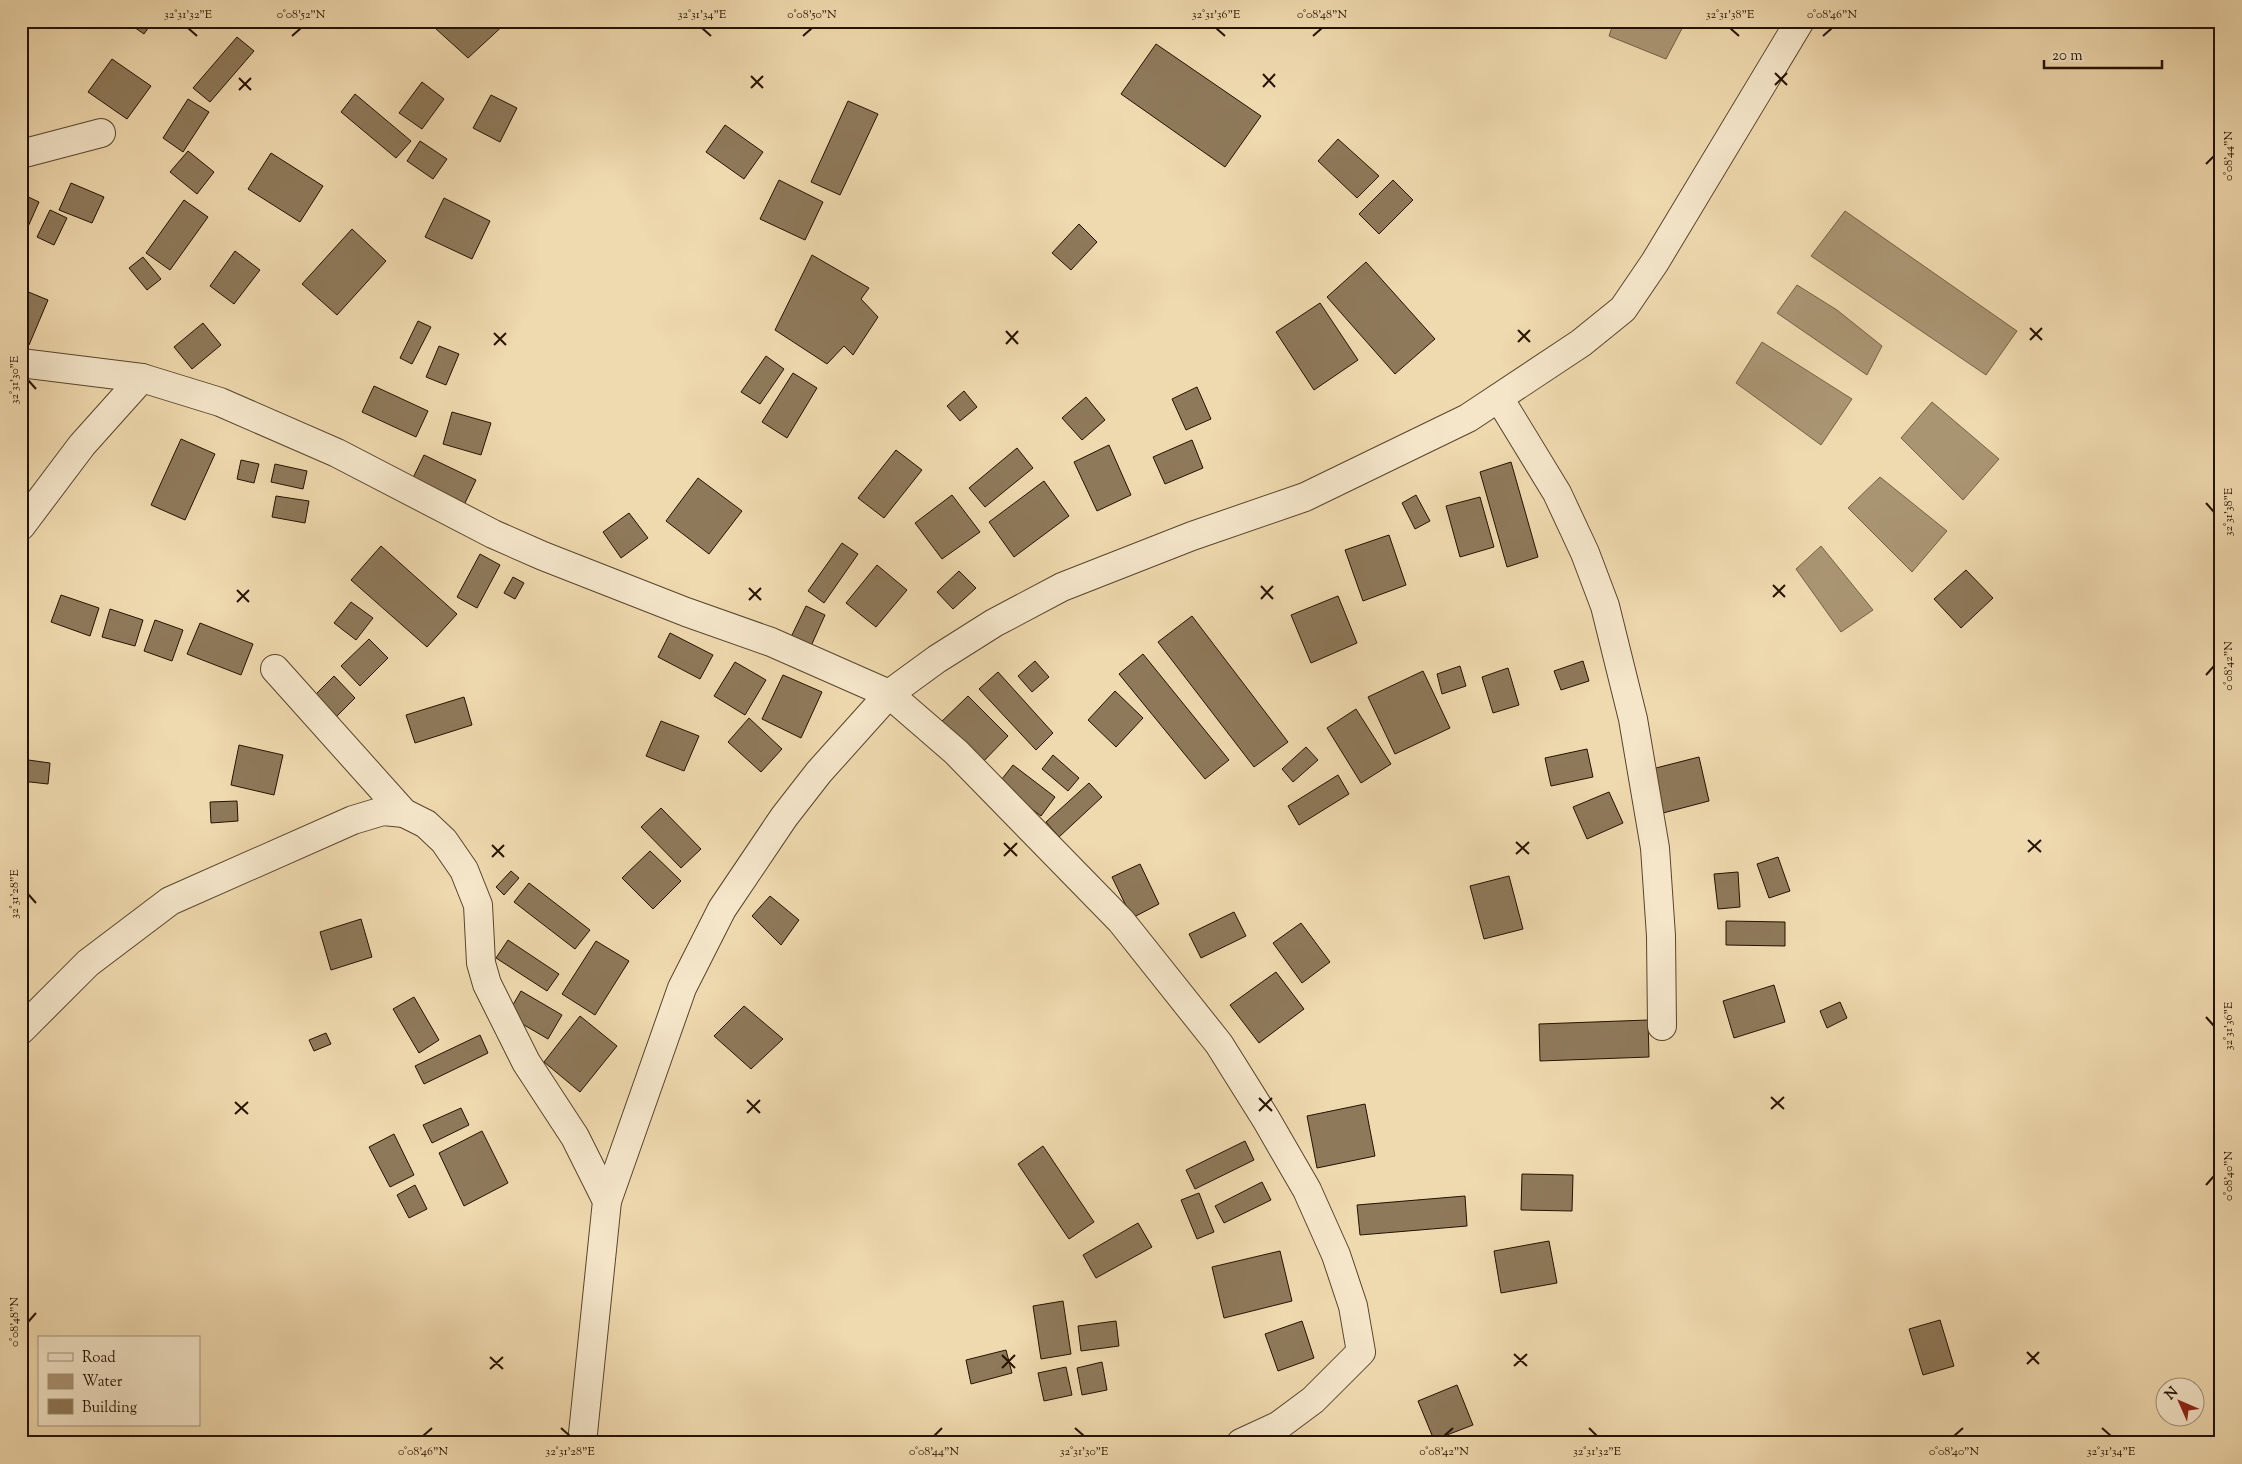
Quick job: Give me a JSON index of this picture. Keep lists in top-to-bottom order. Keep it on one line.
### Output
{"legend":["Road","Water","Building"],"scale_bar":"20 m","north":"top left","coordinates":["32°31'32\"E","0°08'52\"N","32°31'34\"E","0°08'50\"N","32°31'36\"E","0°08'48\"N","32°31'38\"E","0°08'46\"N","0°08'44\"N","32°31'30\"E","0°08'42\"N","32°31'28\"E","0°08'40\"N"]}
